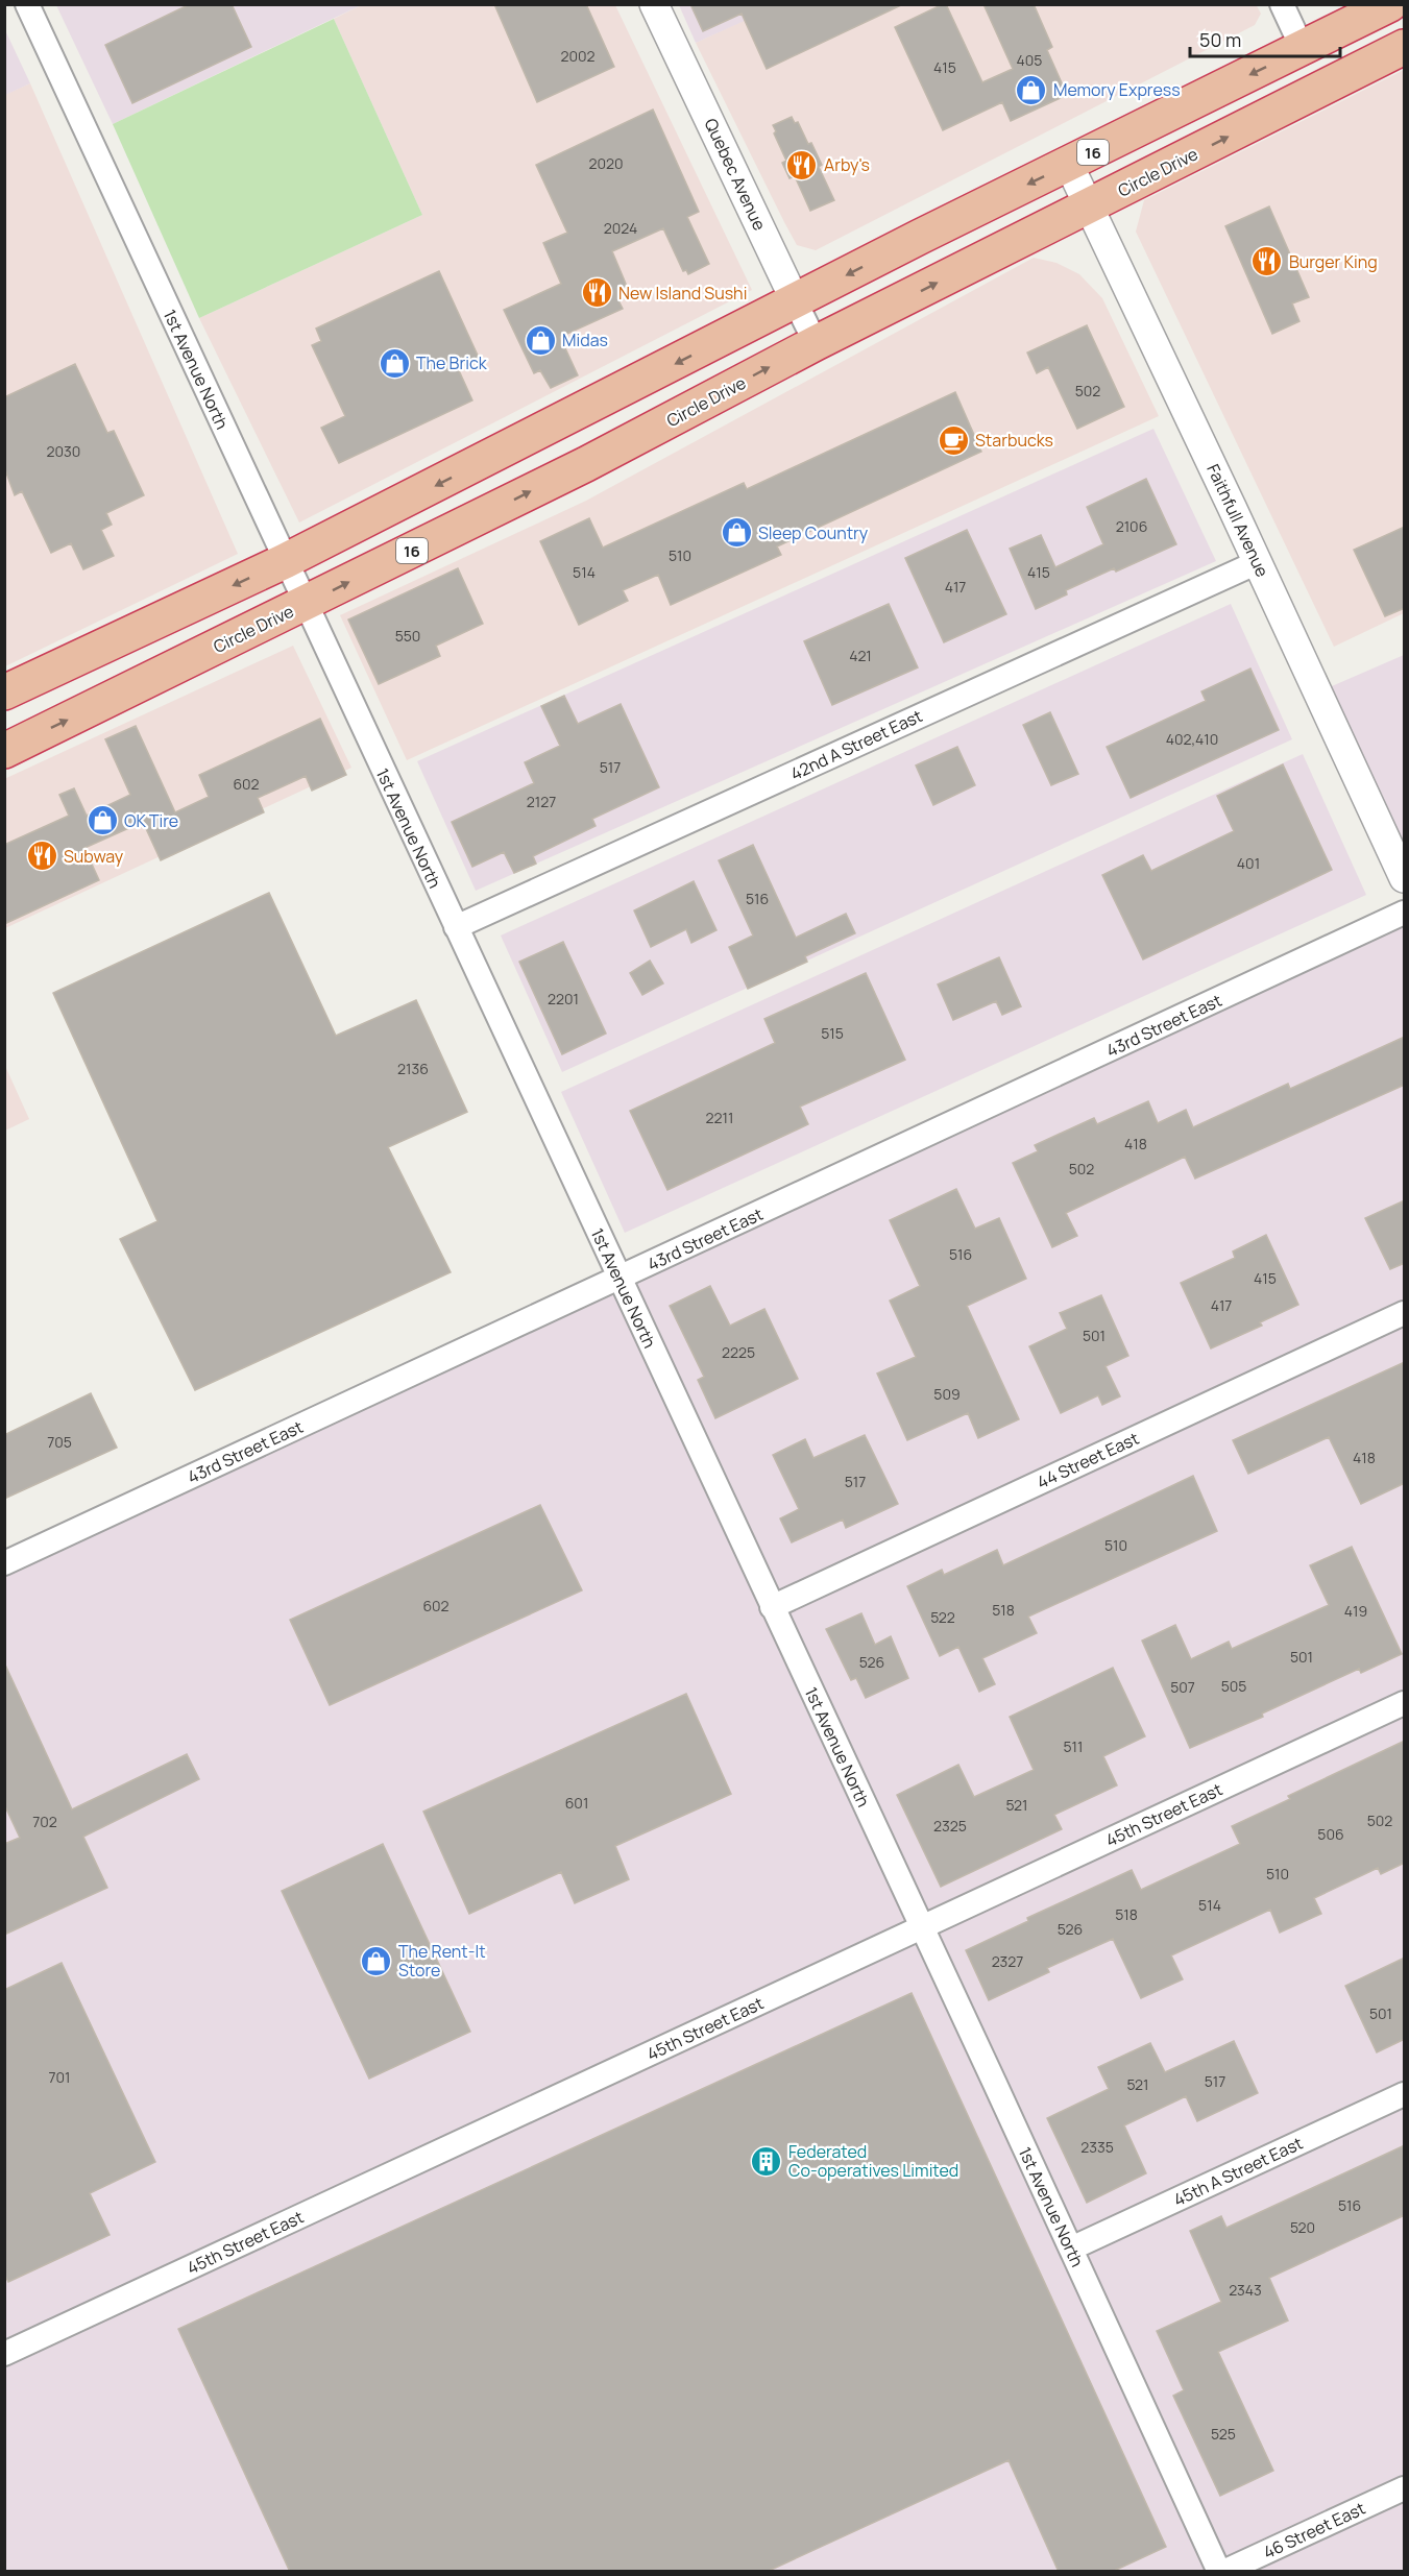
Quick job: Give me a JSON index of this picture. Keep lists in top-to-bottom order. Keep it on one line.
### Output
{"streets":{"highway":["16","Circle Drive"],"street":["Quebec Avenue","1st Avenue North","Faithfull Avenue","42nd A Street East","43rd Street East","44 Street East","45th Street East","45th A Street East","46 Street East"]},"crossings":[["16","Quebec Avenue"],["16","1st Avenue North"],["16","Faithfull Avenue"],["Circle Drive","Quebec Avenue"],["Circle Drive","1st Avenue North"],["Circle Drive","Faithfull Avenue"],["1st Avenue North","42nd A Street East"],["1st Avenue North","43rd Street East"],["1st Avenue North","44 Street East"],["1st Avenue North","45th Street East"],["1st Avenue North","45th A Street East"],["Faithfull Avenue","42nd A Street East"]],"places":{"shop":["Memory Express","Midas","The Brick","Sleep Country","OK Tire","The Rent-It Store"],"restaurant":["Arby's","Burger King","New Island Sushi","Subway"],"cafe":["Starbucks"],"building":["Federated Co-operatives Limited"]},"house_numbers":["2002","405","415","2020","2024","502","2030","2106","510","514","415","417","550","421","402,410","517","602","2127","401","516","2201","515","2136","2211","418","502","516","415","417","501","2225","509","705","418","517","510","602","518","419","522","501","526","505","507","511","601","521","502","702","2325","506","510","514","518","526","2327","501","701","517","521","2335","516","520","2343","525"],"scale_bar":"50 m"}
